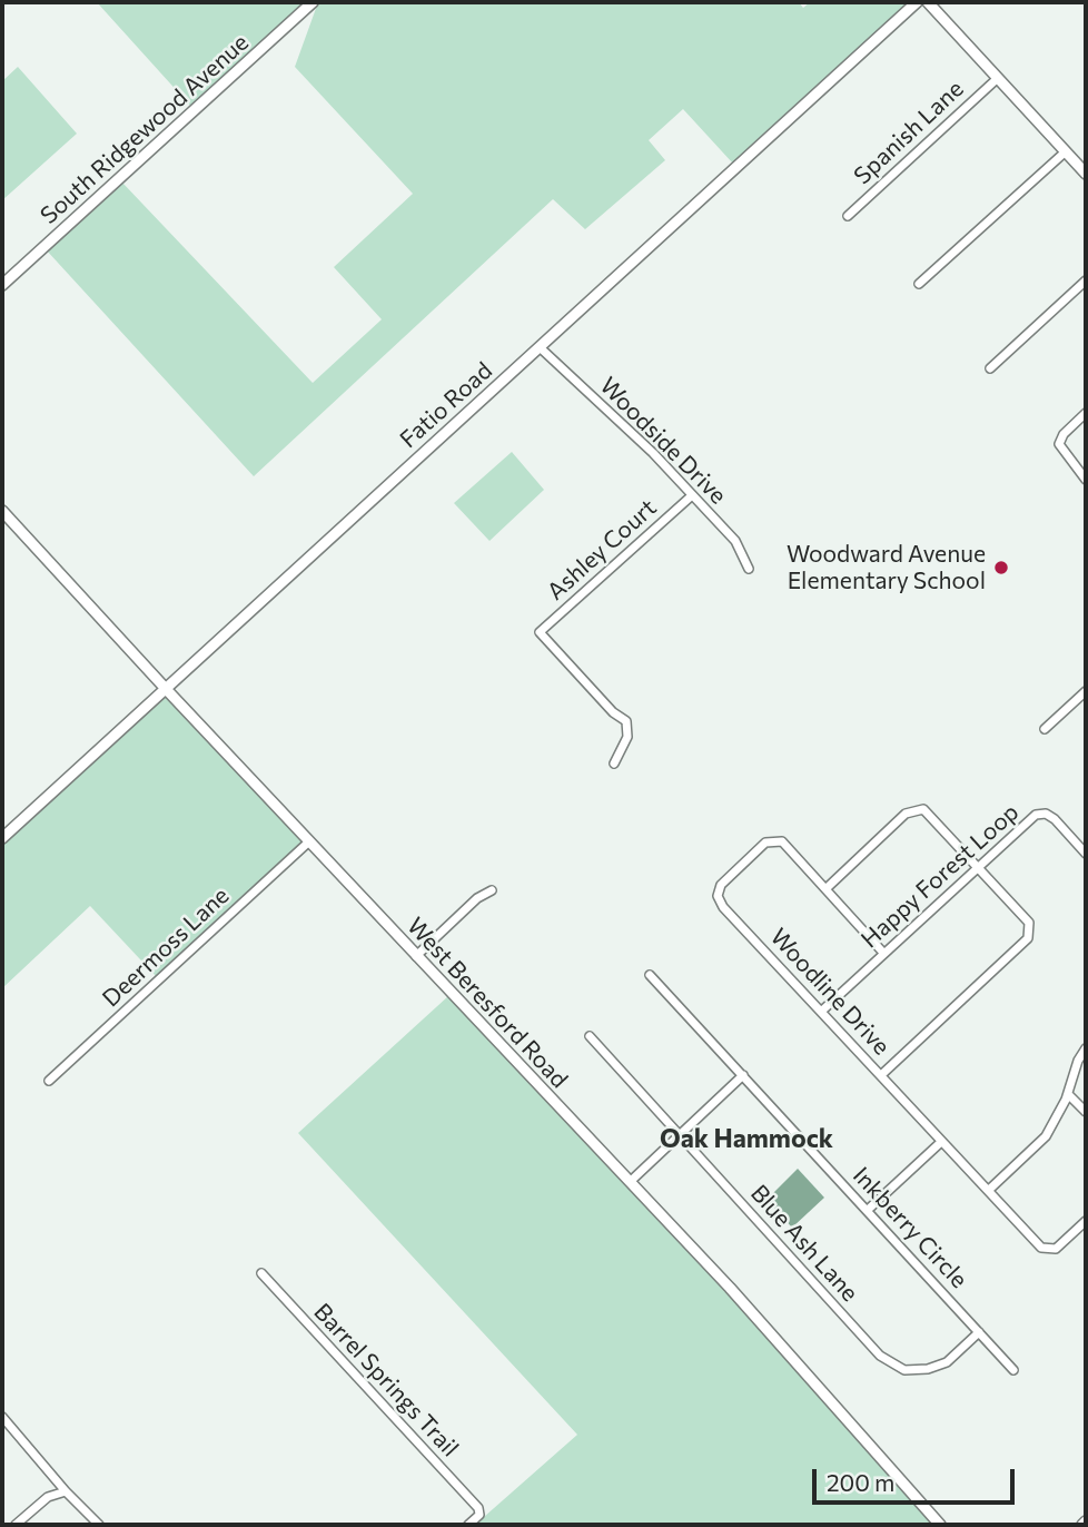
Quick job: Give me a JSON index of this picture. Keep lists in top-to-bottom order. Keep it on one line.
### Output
{"streets":{"street":["South Ridgewood Avenue","Spanish Lane","Fatio Road","Woodside Drive","Ashley Court","Happy Forest Loop","Deermoss Lane","Woodline Drive","West Beresford Road","Inkberry Circle","Blue Ash Lane","Barrel Springs Trail"]},"crossings":[["Fatio Road","Woodside Drive"],["Fatio Road","West Beresford Road"],["Woodside Drive","Ashley Court"],["Happy Forest Loop","Woodline Drive"],["Deermoss Lane","West Beresford Road"],["Inkberry Circle","Blue Ash Lane"]],"districts":["Oak Hammock"],"places":["Woodward Avenue Elementary School"],"scale_bar":"200 m"}
